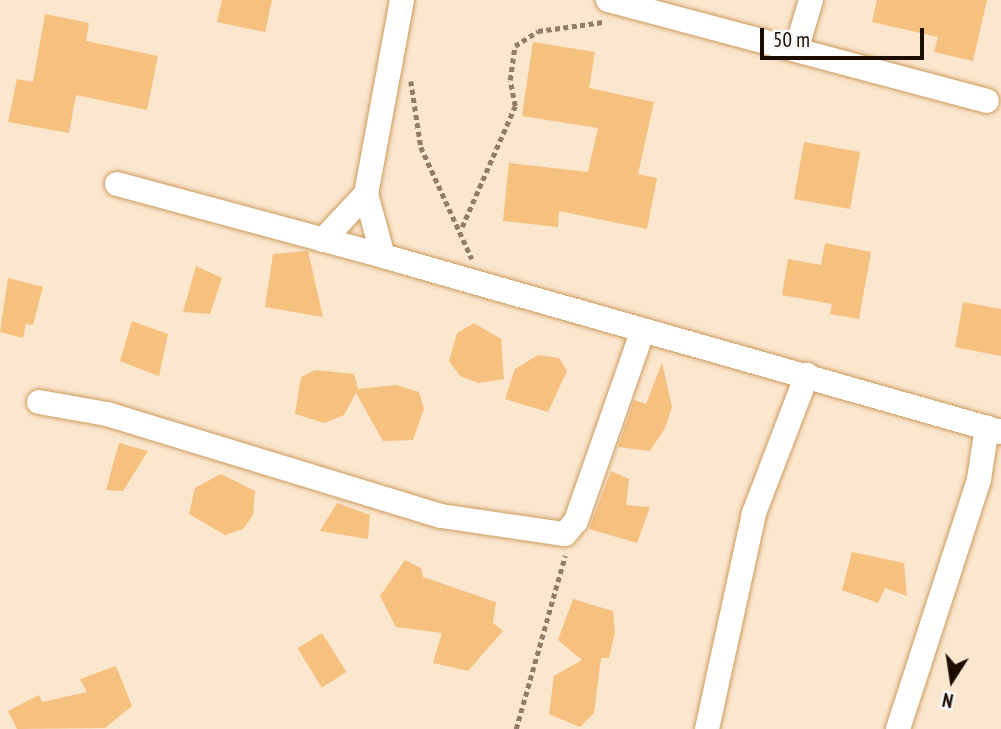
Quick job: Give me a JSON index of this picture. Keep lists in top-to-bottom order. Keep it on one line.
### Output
{"scale_bar":"50 m","north":"bottom"}
